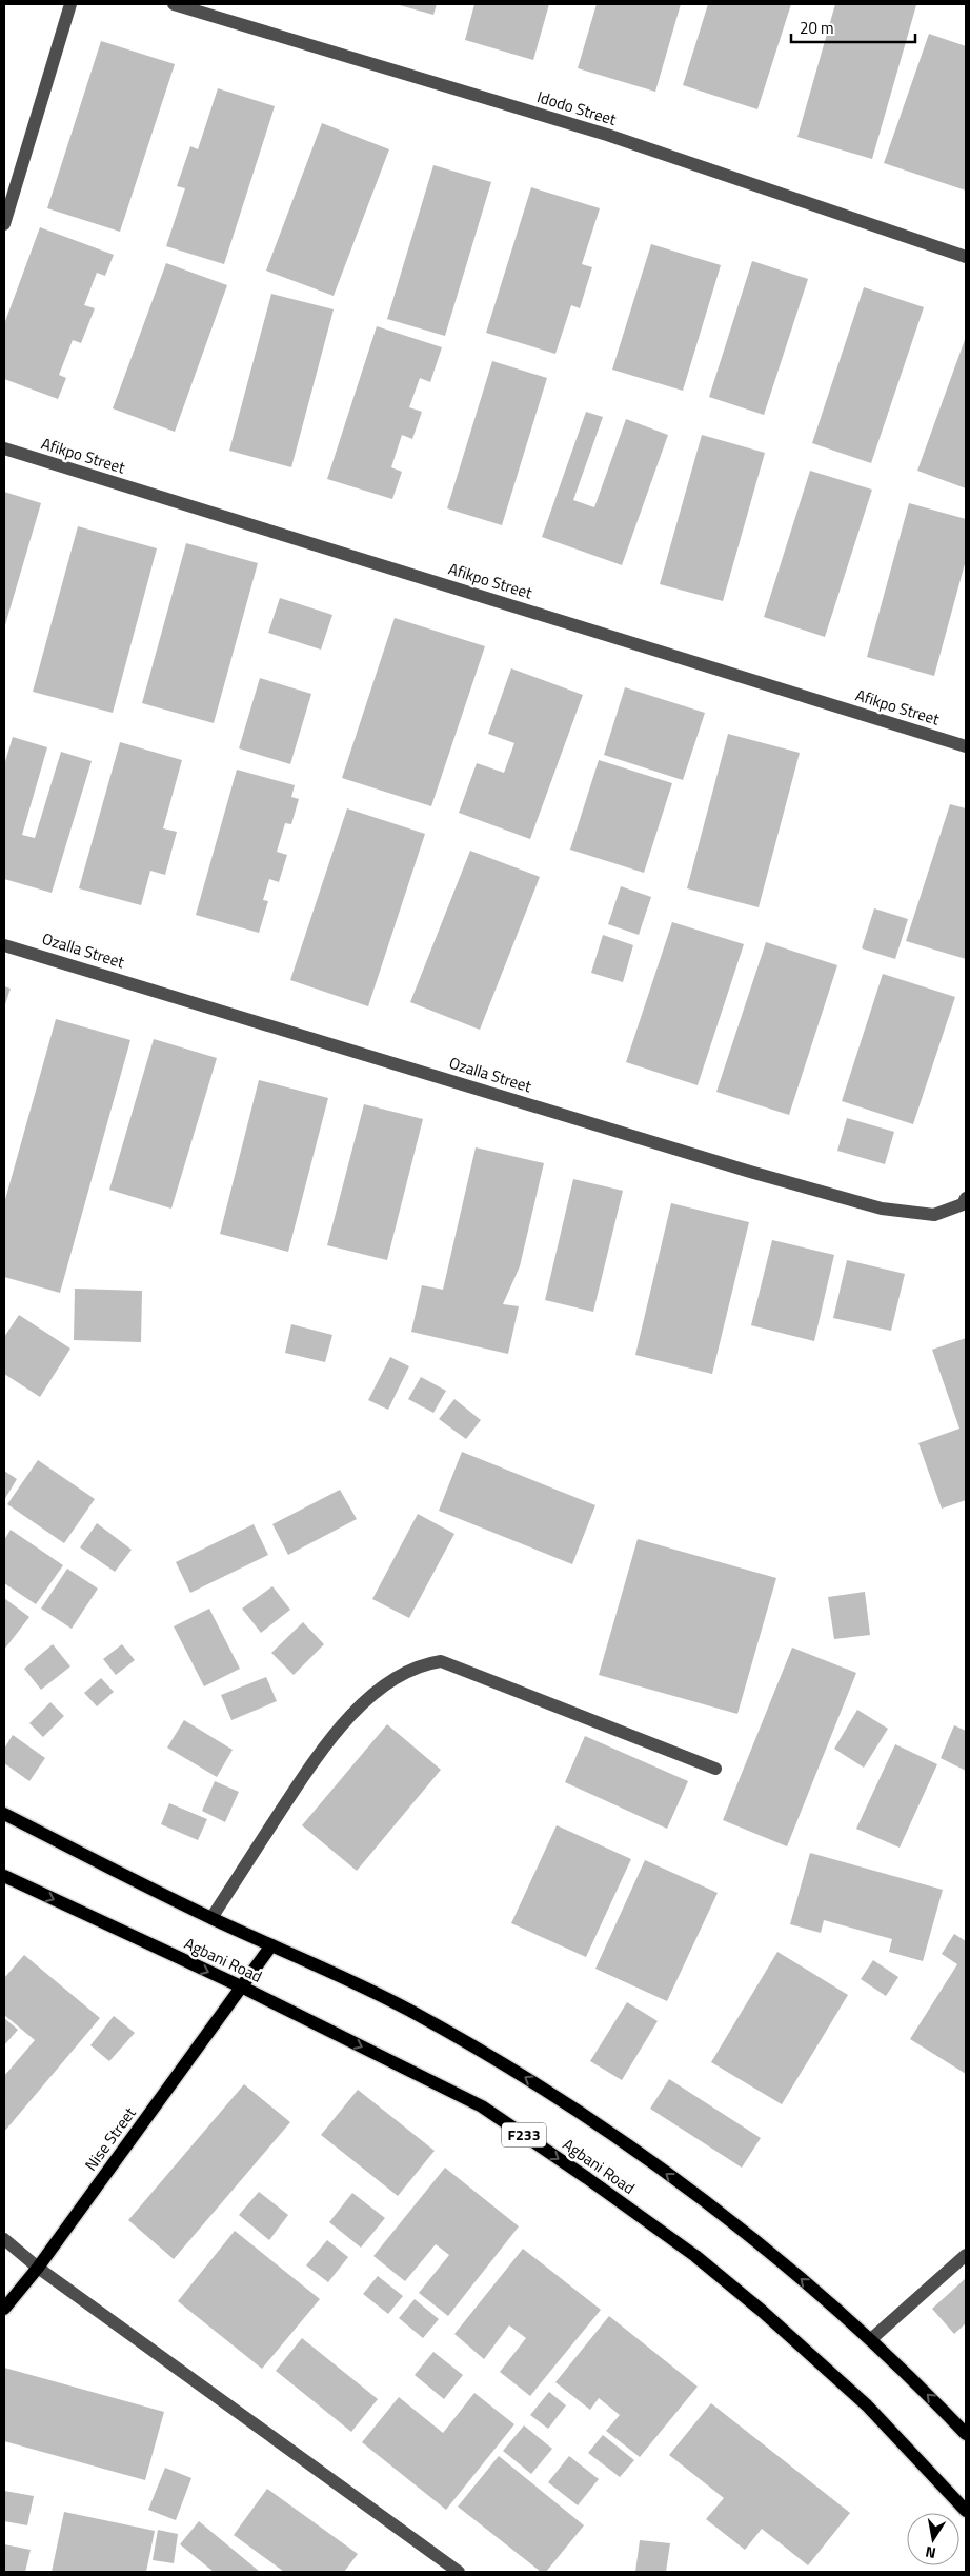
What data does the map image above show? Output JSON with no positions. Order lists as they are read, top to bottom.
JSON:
{
  "streets": {
    "main road": ["Agbani Road", "F233", "Nise Street"],
    "street": ["Idodo Street", "Afikpo Street", "Ozalla Street"]
  },
  "crossings": [
    ["Agbani Road", "Nise Street"]
  ],
  "scale_bar": "20 m",
  "north": "bottom"
}
